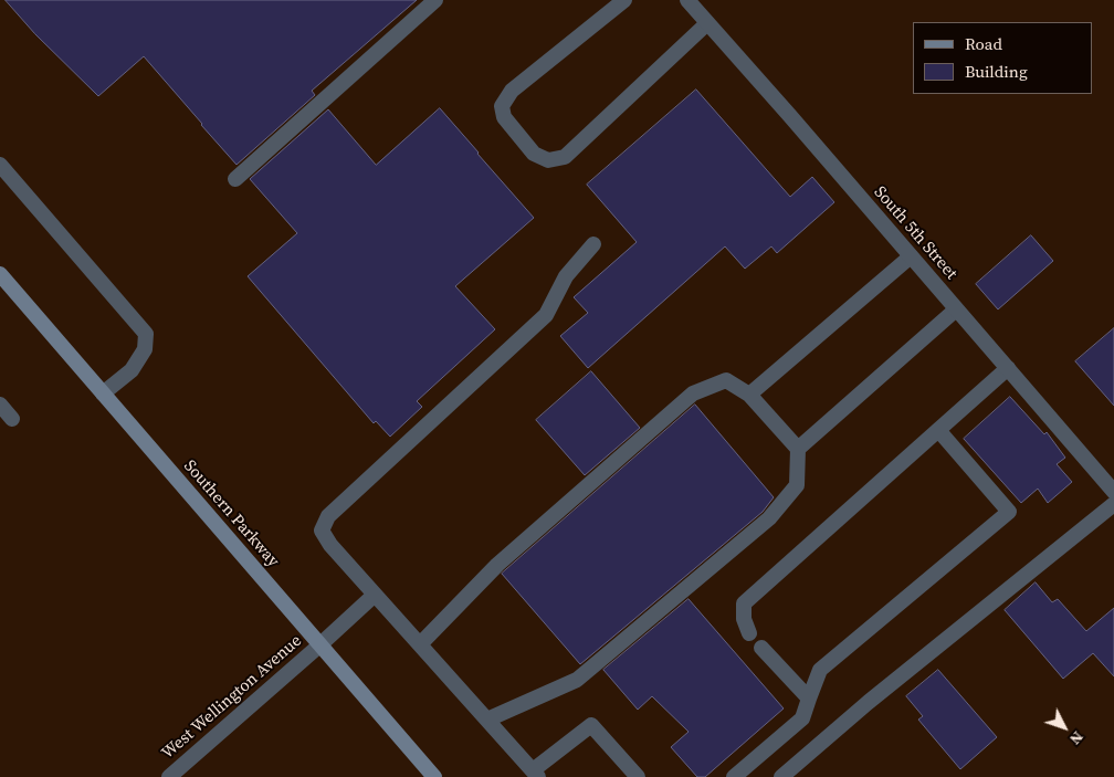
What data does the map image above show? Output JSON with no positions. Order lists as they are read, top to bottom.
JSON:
{
  "streets": {
    "main road": ["Southern Parkway"],
    "street": ["South 5th Street", "West Wellington Avenue"]
  },
  "crossings": [
    ["Southern Parkway", "West Wellington Avenue"]
  ],
  "legend": ["Road", "Building"],
  "north": "bottom right"
}
